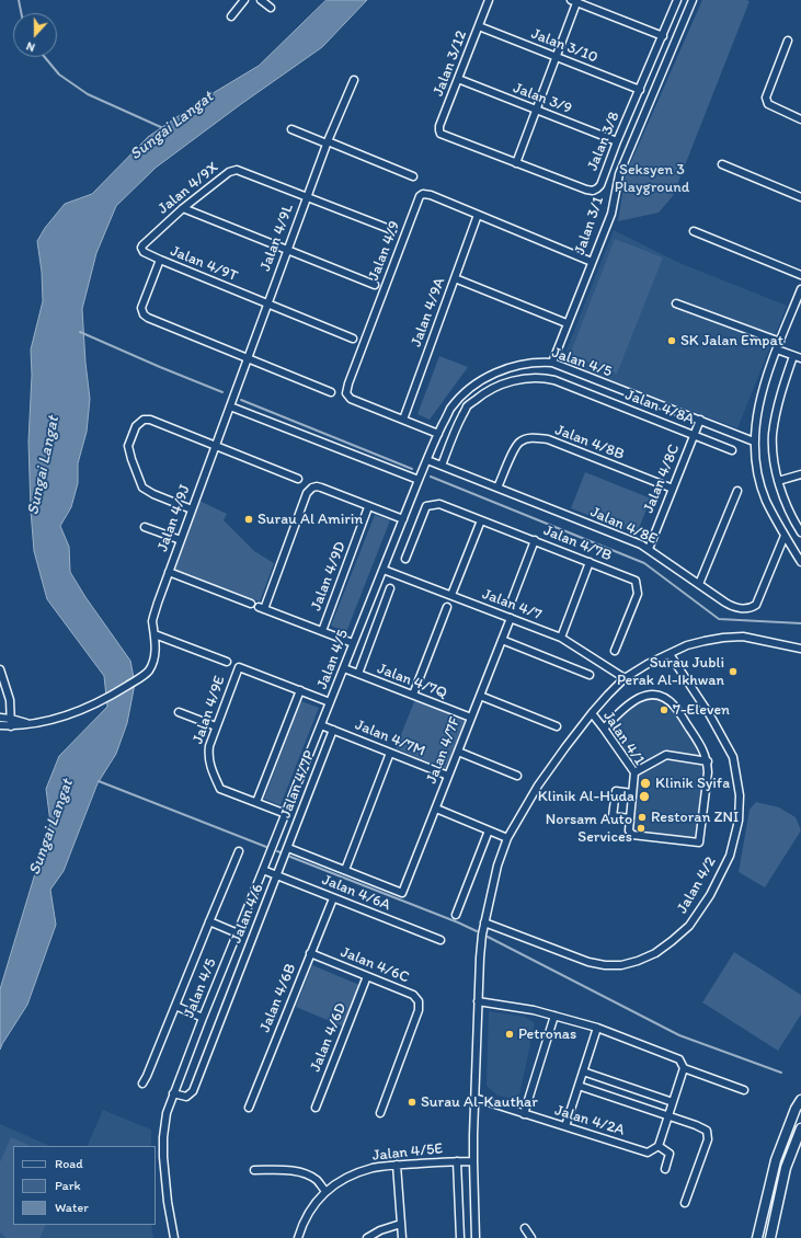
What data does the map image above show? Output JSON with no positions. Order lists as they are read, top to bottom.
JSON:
{
  "streets": {
    "street": [
      "Jalan 3/10",
      "Jalan 3/12",
      "Jalan 3/9",
      "Jalan 3/8",
      "Jalan 4/9X",
      "Jalan 3/1",
      "Jalan 4/9L",
      "Jalan 4/9",
      "Jalan 4/9T",
      "Jalan 4/9A",
      "Jalan 4/5",
      "Jalan 4/8A",
      "Jalan 4/8B",
      "Jalan 4/8C",
      "Jalan 4/9J",
      "Jalan 4/8E",
      "Jalan 4/7B",
      "Jalan 4/9D",
      "Jalan 4/7",
      "Jalan 4/7Q",
      "Jalan 4/9E",
      "Jalan 4/7M",
      "Jalan 4/1",
      "Jalan 4/7F",
      "Jalan 4/7P",
      "Jalan 4/2",
      "Jalan 4/6A",
      "Jalan 4/6",
      "Jalan 4/6C",
      "Jalan 4/6B",
      "Jalan 4/6D",
      "Jalan 4/2A",
      "Jalan 4/5E"
    ]
  },
  "crossings": [
    ["Jalan 3/10", "Jalan 3/12"],
    ["Jalan 3/10", "Jalan 3/8"],
    ["Jalan 3/12", "Jalan 3/9"],
    ["Jalan 3/12", "Jalan 3/8"],
    ["Jalan 3/9", "Jalan 3/8"],
    ["Jalan 4/9X", "Jalan 4/9L"],
    ["Jalan 4/9X", "Jalan 4/9T"],
    ["Jalan 3/1", "Jalan 4/9"],
    ["Jalan 3/1", "Jalan 4/5"],
    ["Jalan 4/9L", "Jalan 4/9T"],
    ["Jalan 4/9L", "Jalan 4/9J"],
    ["Jalan 4/9", "Jalan 4/9A"],
    ["Jalan 4/9", "Jalan 4/5"],
    ["Jalan 4/5", "Jalan 4/8C"],
    ["Jalan 4/5", "Jalan 4/8E"],
    ["Jalan 4/5", "Jalan 4/7"],
    ["Jalan 4/5", "Jalan 4/7Q"],
    ["Jalan 4/5", "Jalan 4/9E"],
    ["Jalan 4/5", "Jalan 4/7M"],
    ["Jalan 4/5", "Jalan 4/6A"],
    ["Jalan 4/5", "Jalan 4/6"],
    ["Jalan 4/8A", "Jalan 4/8C"],
    ["Jalan 4/8A", "Jalan 4/8E"],
    ["Jalan 4/8B", "Jalan 4/8C"],
    ["Jalan 4/8B", "Jalan 4/8E"],
    ["Jalan 4/8C", "Jalan 4/8E"],
    ["Jalan 4/7", "Jalan 4/7F"],
    ["Jalan 4/7Q", "Jalan 4/7F"],
    ["Jalan 4/7M", "Jalan 4/7F"],
    ["Jalan 4/7M", "Jalan 4/7P"],
    ["Jalan 4/7P", "Jalan 4/6"],
    ["Jalan 4/6A", "Jalan 4/6"],
    ["Jalan 4/6A", "Jalan 4/6B"],
    ["Jalan 4/6C", "Jalan 4/6B"],
    ["Jalan 4/6C", "Jalan 4/6D"]
  ],
  "water": ["Sungai Langat"],
  "parks": ["Seksyen 3 Playground"],
  "places": [
    "SK Jalan Empat",
    "Surau Al Amirin",
    "Surau Jubli Perak Al-Ikhwan",
    "7-Eleven",
    "Klinik Syifa",
    "Klinik Al-Huda",
    "Restoran ZNI",
    "Norsam Auto Services",
    "Petronas",
    "Surau Al-Kauthar"
  ],
  "legend": ["Road", "Park", "Water"],
  "north": "bottom"
}
